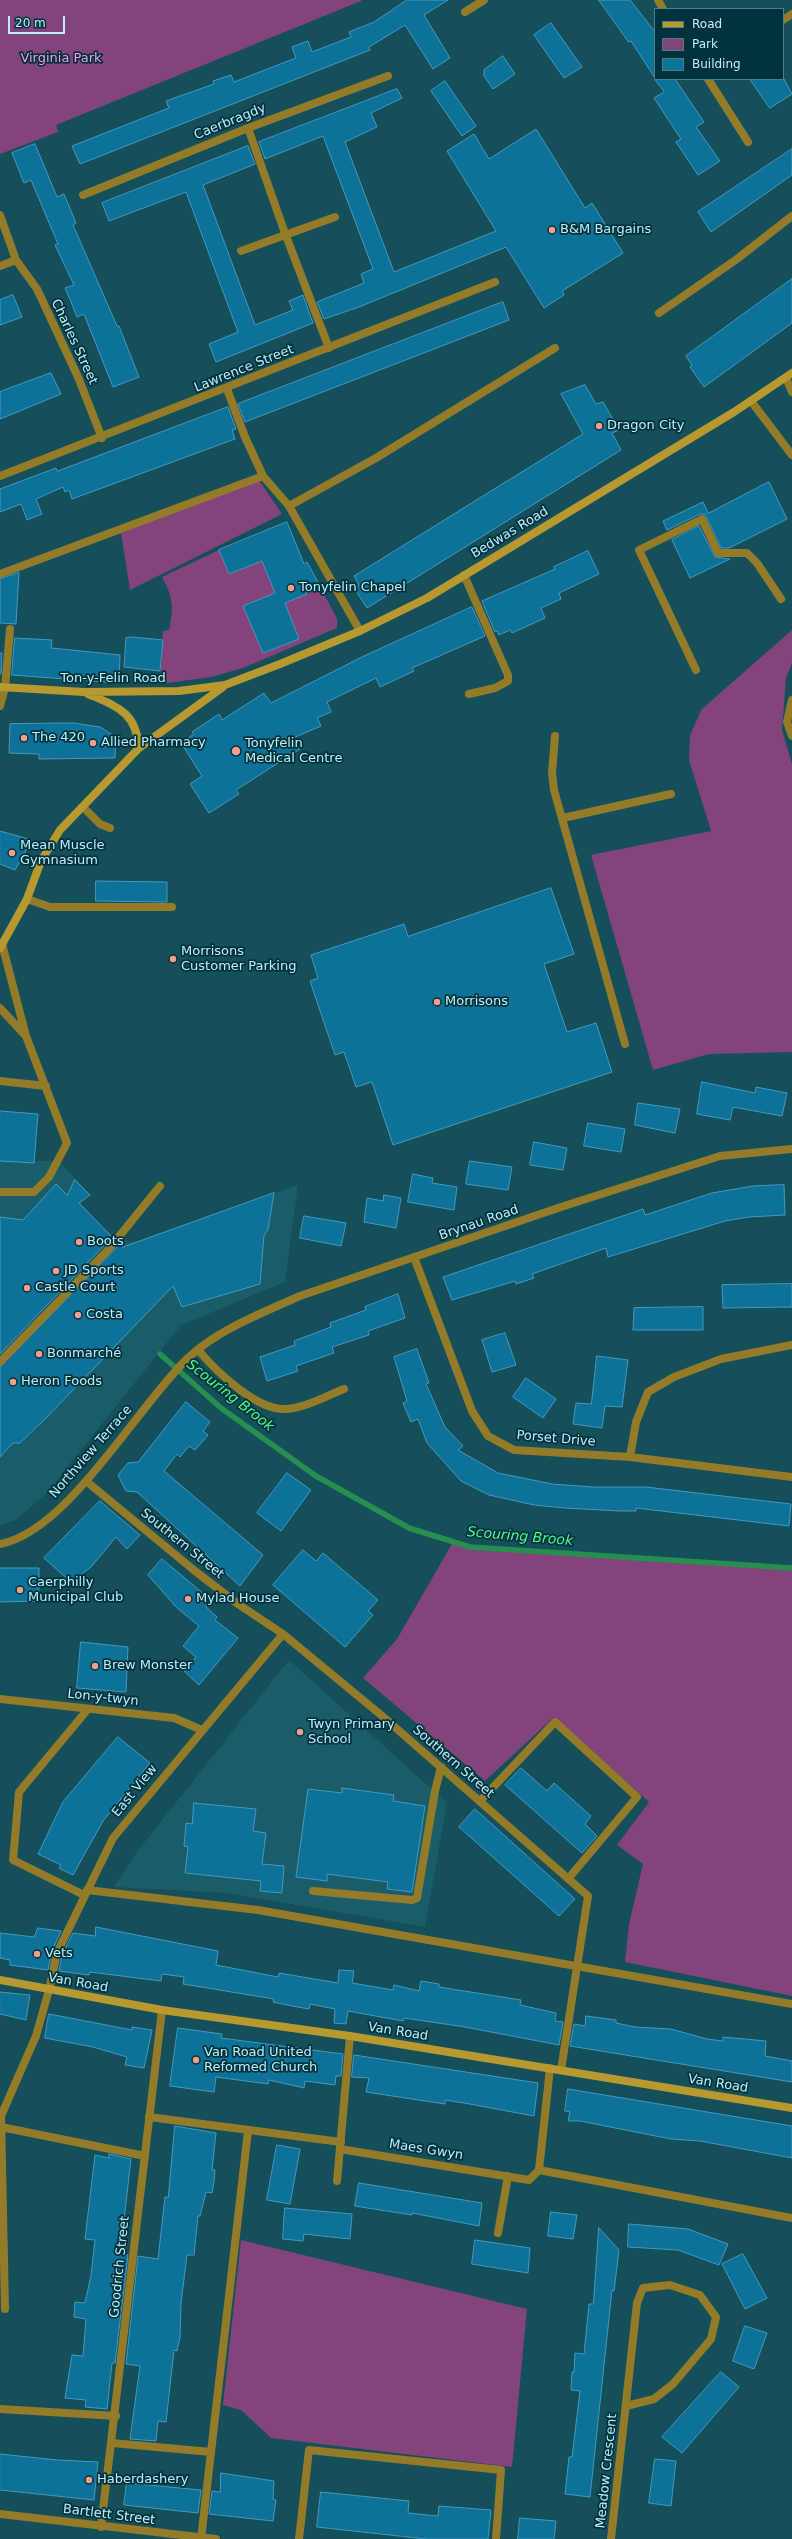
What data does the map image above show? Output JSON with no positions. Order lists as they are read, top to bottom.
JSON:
{
  "streets": {
    "main road": ["Bedwas Road", "Ton-y-Felin Road", "Van Road"],
    "street": [
      "Caerbragdy",
      "Charles Street",
      "Lawrence Street",
      "Brynau Road",
      "Porset Drive",
      "Northview Terrace",
      "Southern Street",
      "Lon-y-twyn",
      "East View",
      "Maes Gwyn",
      "Goodrich Street",
      "Meadow Crescent",
      "Bartlett Street"
    ]
  },
  "crossings": [
    ["Charles Street", "Lawrence Street"],
    ["Bedwas Road", "Ton-y-Felin Road"],
    ["Brynau Road", "Porset Drive"],
    ["Brynau Road", "Northview Terrace"],
    ["Northview Terrace", "Southern Street"],
    ["Southern Street", "East View"],
    ["Southern Street", "Van Road"],
    ["Lon-y-twyn", "East View"],
    ["East View", "Van Road"],
    ["Van Road", "Goodrich Street"],
    ["Maes Gwyn", "Goodrich Street"],
    ["Goodrich Street", "Bartlett Street"]
  ],
  "water": ["Scouring Brook"],
  "parks": ["Virginia Park"],
  "places": [
    "B&M Bargains",
    "Dragon City",
    "Tonyfelin Chapel",
    "The 420",
    "Allied Pharmacy",
    "Tonyfelin Medical Centre",
    "Mean Muscle Gymnasium",
    "Morrisons Customer Parking",
    "Morrisons",
    "Boots",
    "JD Sports",
    "Castle Court",
    "Costa",
    "Bonmarché",
    "Heron Foods",
    "Caerphilly Municipal Club",
    "Mylad House",
    "Brew Monster",
    "Twyn Primary School",
    "Vets",
    "Van Road United Reformed Church",
    "Haberdashery"
  ],
  "legend": ["Road", "Park", "Building"],
  "scale_bar": "20 m"
}
